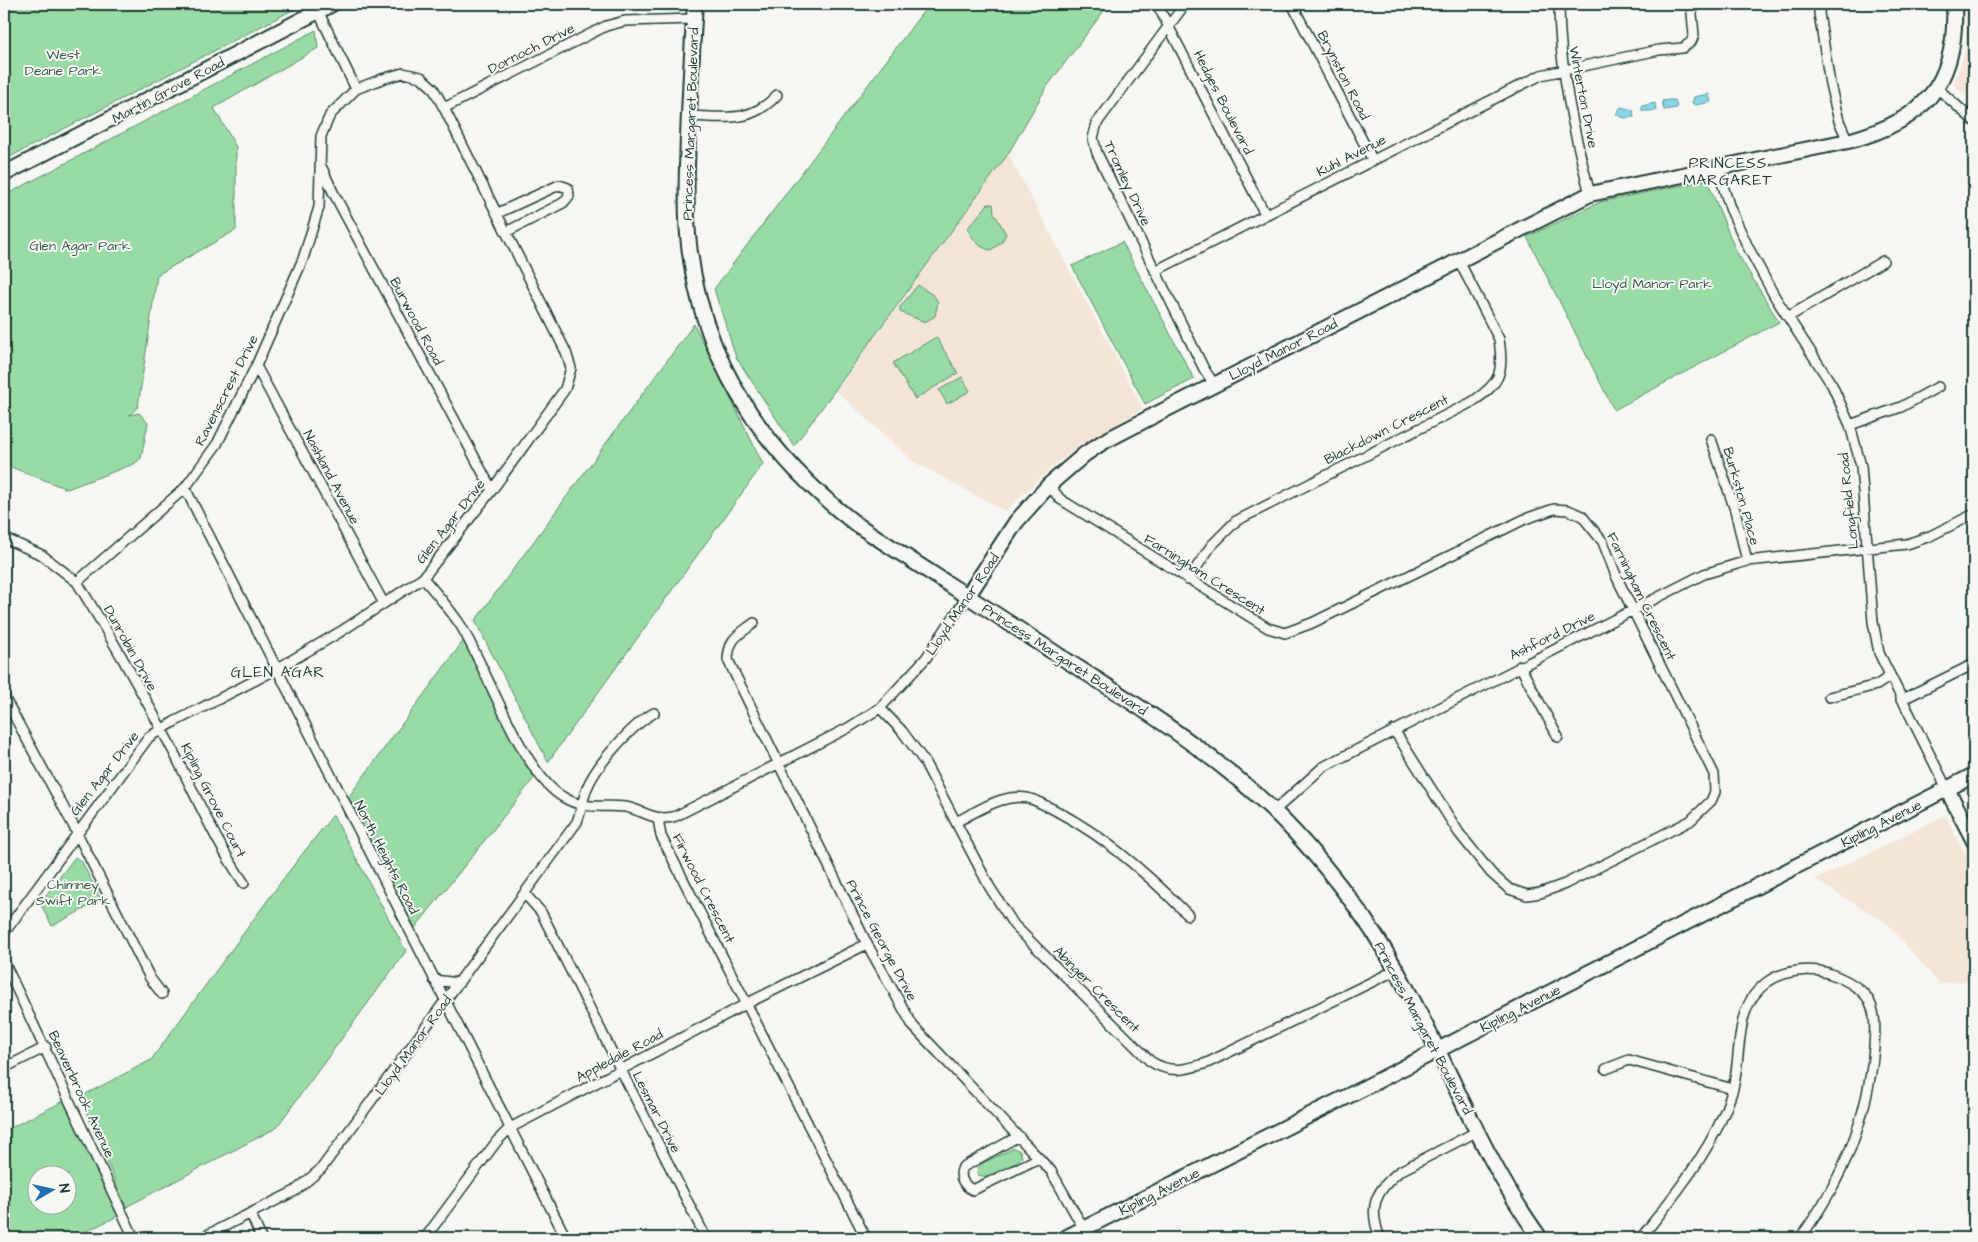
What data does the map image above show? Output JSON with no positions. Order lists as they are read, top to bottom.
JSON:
{
  "streets": {
    "street": [
      "Dornoch Drive",
      "Brynston Road",
      "Martin Grove Road",
      "Winterton Drive",
      "Hedges Boulevard",
      "Princess Margaret Boulevard",
      "Kuhl Avenue",
      "Tromley Drive",
      "Burwood Road",
      "Lloyd Manor Road",
      "Ravenscrest Drive",
      "Blackdown Crescent",
      "Nashland Avenue",
      "Burkston Place",
      "Longfield Road",
      "Glen Agar Drive",
      "Farningham Crescent",
      "Ashford Drive",
      "Dunrobin Drive",
      "Kipling Grove Court",
      "Kipling Avenue",
      "North Heights Road",
      "Firwood Crescent",
      "Prince George Drive",
      "Abinger Crescent",
      "Appledale Road",
      "Beaverbrook Avenue",
      "Lesmar Drive"
    ]
  },
  "crossings": [
    ["Dornoch Drive", "Princess Margaret Boulevard"],
    ["Dornoch Drive", "Glen Agar Drive"],
    ["Brynston Road", "Kuhl Avenue"],
    ["Winterton Drive", "Kuhl Avenue"],
    ["Winterton Drive", "Lloyd Manor Road"],
    ["Hedges Boulevard", "Kuhl Avenue"],
    ["Hedges Boulevard", "Tromley Drive"],
    ["Princess Margaret Boulevard", "Lloyd Manor Road"],
    ["Princess Margaret Boulevard", "Ashford Drive"],
    ["Princess Margaret Boulevard", "Kipling Avenue"],
    ["Princess Margaret Boulevard", "Abinger Crescent"],
    ["Kuhl Avenue", "Tromley Drive"],
    ["Tromley Drive", "Lloyd Manor Road"],
    ["Burwood Road", "Ravenscrest Drive"],
    ["Burwood Road", "Glen Agar Drive"],
    ["Lloyd Manor Road", "Blackdown Crescent"],
    ["Lloyd Manor Road", "Longfield Road"],
    ["Lloyd Manor Road", "Farningham Crescent"],
    ["Lloyd Manor Road", "North Heights Road"],
    ["Lloyd Manor Road", "Firwood Crescent"],
    ["Lloyd Manor Road", "Prince George Drive"],
    ["Lloyd Manor Road", "Abinger Crescent"],
    ["Lloyd Manor Road", "Lesmar Drive"],
    ["Ravenscrest Drive", "Nashland Avenue"],
    ["Ravenscrest Drive", "Glen Agar Drive"],
    ["Ravenscrest Drive", "Dunrobin Drive"],
    ["Ravenscrest Drive", "North Heights Road"],
    ["Blackdown Crescent", "Farningham Crescent"],
    ["Nashland Avenue", "Glen Agar Drive"],
    ["Burkston Place", "Ashford Drive"],
    ["Longfield Road", "Ashford Drive"],
    ["Longfield Road", "Kipling Avenue"],
    ["Glen Agar Drive", "Dunrobin Drive"],
    ["Glen Agar Drive", "Kipling Grove Court"],
    ["Glen Agar Drive", "North Heights Road"],
    ["Farningham Crescent", "Ashford Drive"],
    ["Dunrobin Drive", "Kipling Grove Court"],
    ["Kipling Avenue", "Prince George Drive"],
    ["North Heights Road", "Appledale Road"],
    ["Firwood Crescent", "Appledale Road"],
    ["Prince George Drive", "Appledale Road"],
    ["Appledale Road", "Lesmar Drive"]
  ],
  "districts": ["PRINCESS MARGARET", "GLEN AGAR"],
  "parks": [
    "West Deane Park",
    "Glen Agar Park",
    "Lloyd Manor Park",
    "Chimney Swift Park"
  ],
  "north": "right"
}
